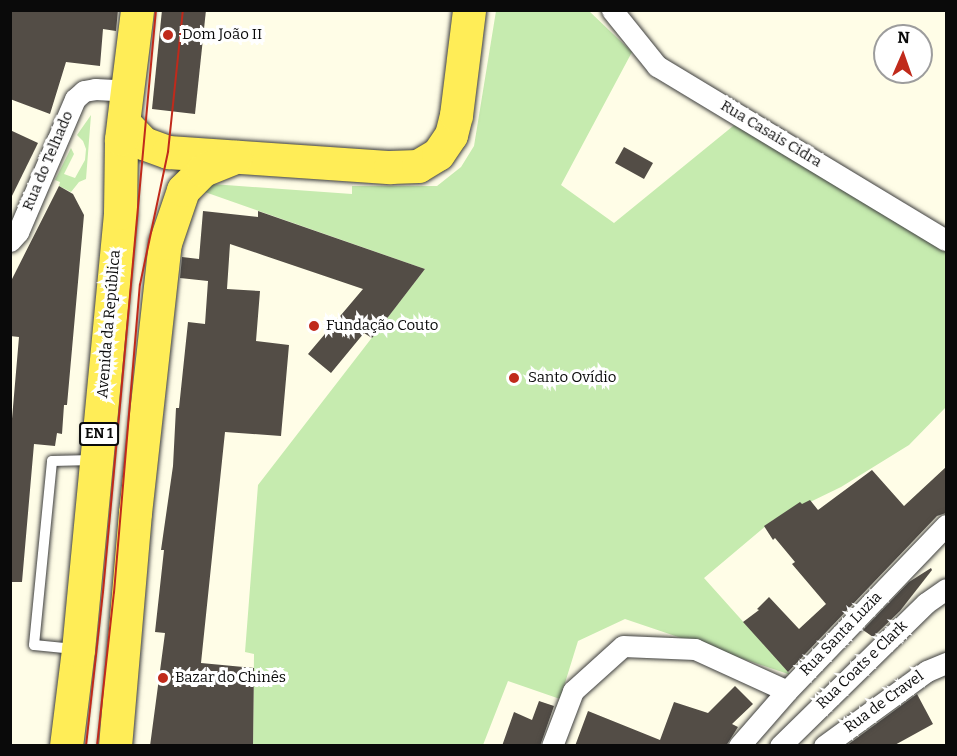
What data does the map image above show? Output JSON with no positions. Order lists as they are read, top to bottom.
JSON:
{
  "streets": {
    "main road": ["Avenida da República", "EN 1"],
    "street": [
      "Rua Casais Cidra",
      "Rua do Telhado",
      "Rua Santa Luzia",
      "Rua Coats e Clark",
      "Rua de Cravel"
    ]
  },
  "crossings": [
    ["Rua do Telhado", "Avenida da República"]
  ],
  "places": [
    "Dom João II",
    "Fundação Couto",
    "Santo Ovídio",
    "Bazar do Chinês"
  ],
  "north": "top"
}
